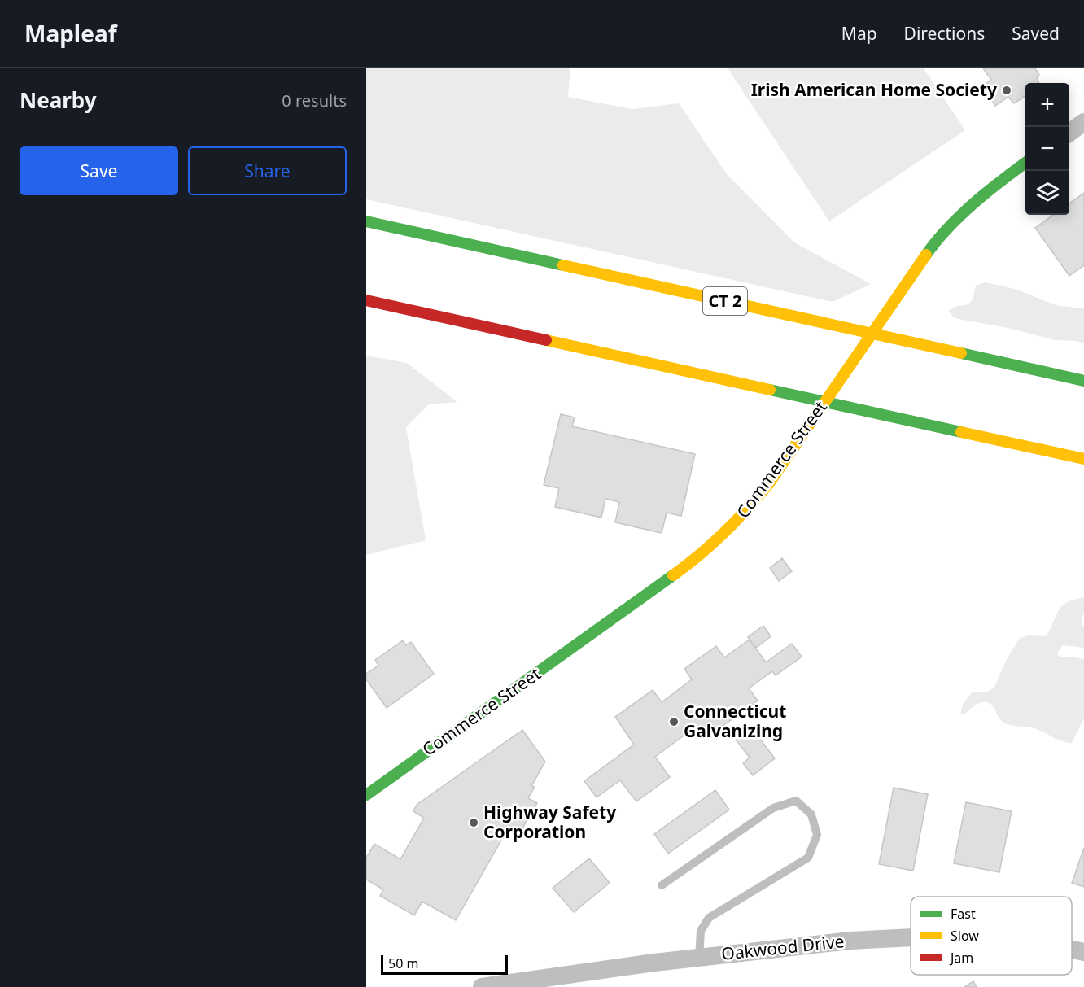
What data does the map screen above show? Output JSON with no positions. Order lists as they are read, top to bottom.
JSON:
{
  "streets": {
    "main road": ["CT 2", "Commerce Street"],
    "street": ["Oakwood Drive"]
  },
  "places": ["Irish American Home Society", "Connecticut Galvanizing", "Highway Safety Corporation"],
  "legend": ["Fast", "Slow", "Jam"],
  "scale_bar": "50 m",
  "page": {
    "header": "Mapleaf",
    "nav": ["Map", "Directions", "Saved"],
    "heading": ["Nearby", "0 results"],
    "map_buttons": ["+", "−"],
    "buttons": ["Save", "Share"],
    "scale": "50 m"
  }
}
